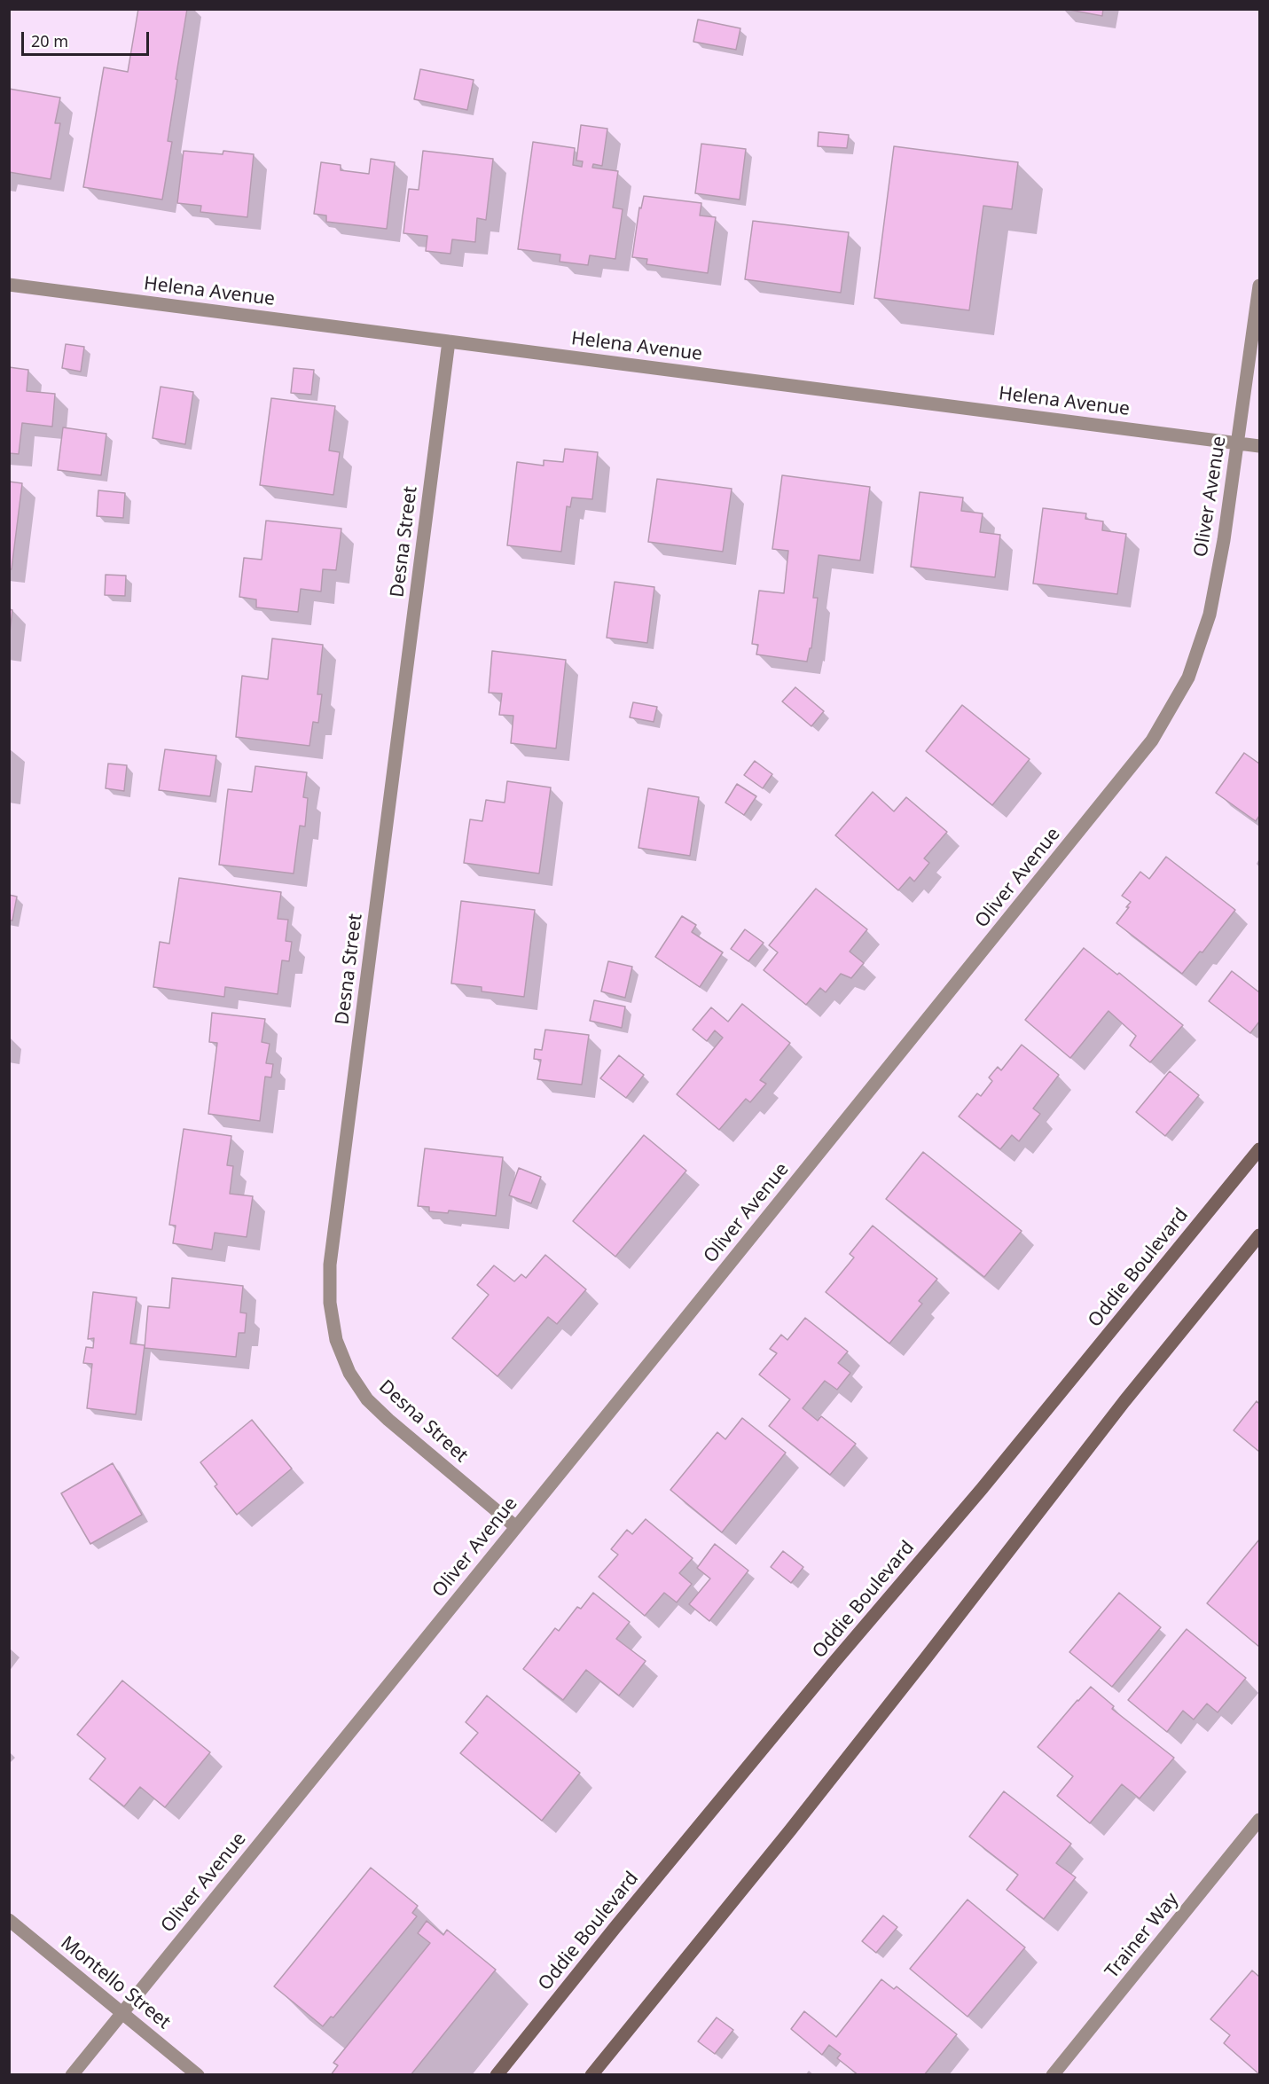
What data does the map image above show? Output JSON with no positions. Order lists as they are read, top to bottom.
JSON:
{
  "streets": {
    "main road": ["Oddie Boulevard"],
    "street": [
      "Helena Avenue",
      "Oliver Avenue",
      "Desna Street",
      "Trainer Way",
      "Montello Street"
    ]
  },
  "crossings": [
    ["Helena Avenue", "Oliver Avenue"],
    ["Helena Avenue", "Desna Street"],
    ["Oliver Avenue", "Desna Street"],
    ["Oliver Avenue", "Montello Street"]
  ],
  "scale_bar": "20 m"
}
